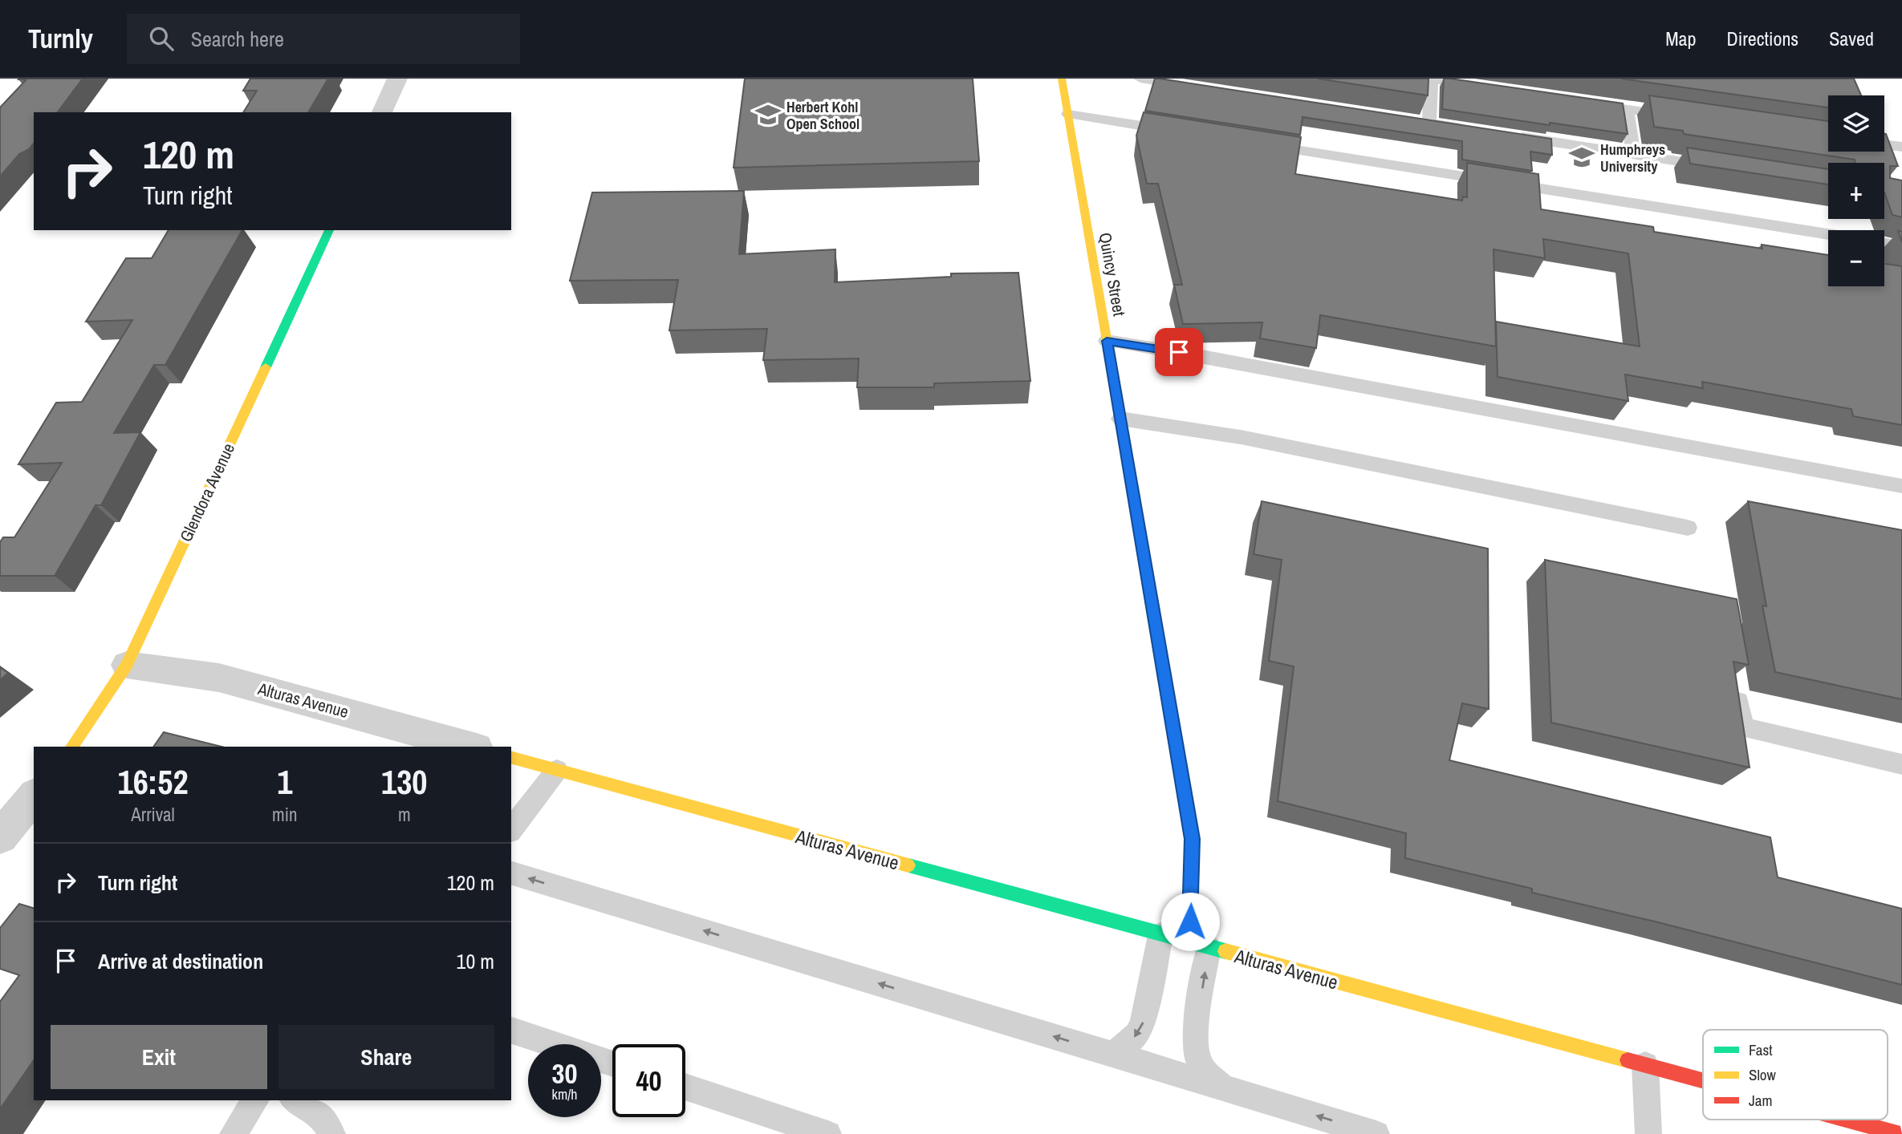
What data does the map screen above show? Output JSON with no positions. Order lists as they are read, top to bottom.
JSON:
{
  "streets": {
    "street": ["Quincy Street", "Glendora Avenue", "Alturas Avenue"]
  },
  "crossings": [
    ["Quincy Street", "Alturas Avenue"],
    ["Glendora Avenue", "Alturas Avenue"]
  ],
  "places": {
    "school or university": ["Herbert Kohl Open School", "Humphreys University"]
  },
  "legend": ["Fast", "Slow", "Jam"],
  "page": {
    "header": "Turnly",
    "search": "Search here",
    "nav": ["Map", "Directions", "Saved"],
    "map_buttons": ["+", "−"],
    "turn": ["120 m", "Turn right"],
    "eta": [
      "16:52",
      "Arrival",
      "1",
      "min",
      "130",
      "m"
    ],
    "list": [
      {
        "name": "Turn right",
        "value": "120 m"
      },
      {
        "name": "Arrive at destination",
        "value": "10 m"
      }
    ],
    "buttons": ["Exit", "Share"],
    "speed": "30 km/h",
    "limit": "40"
  }
}
